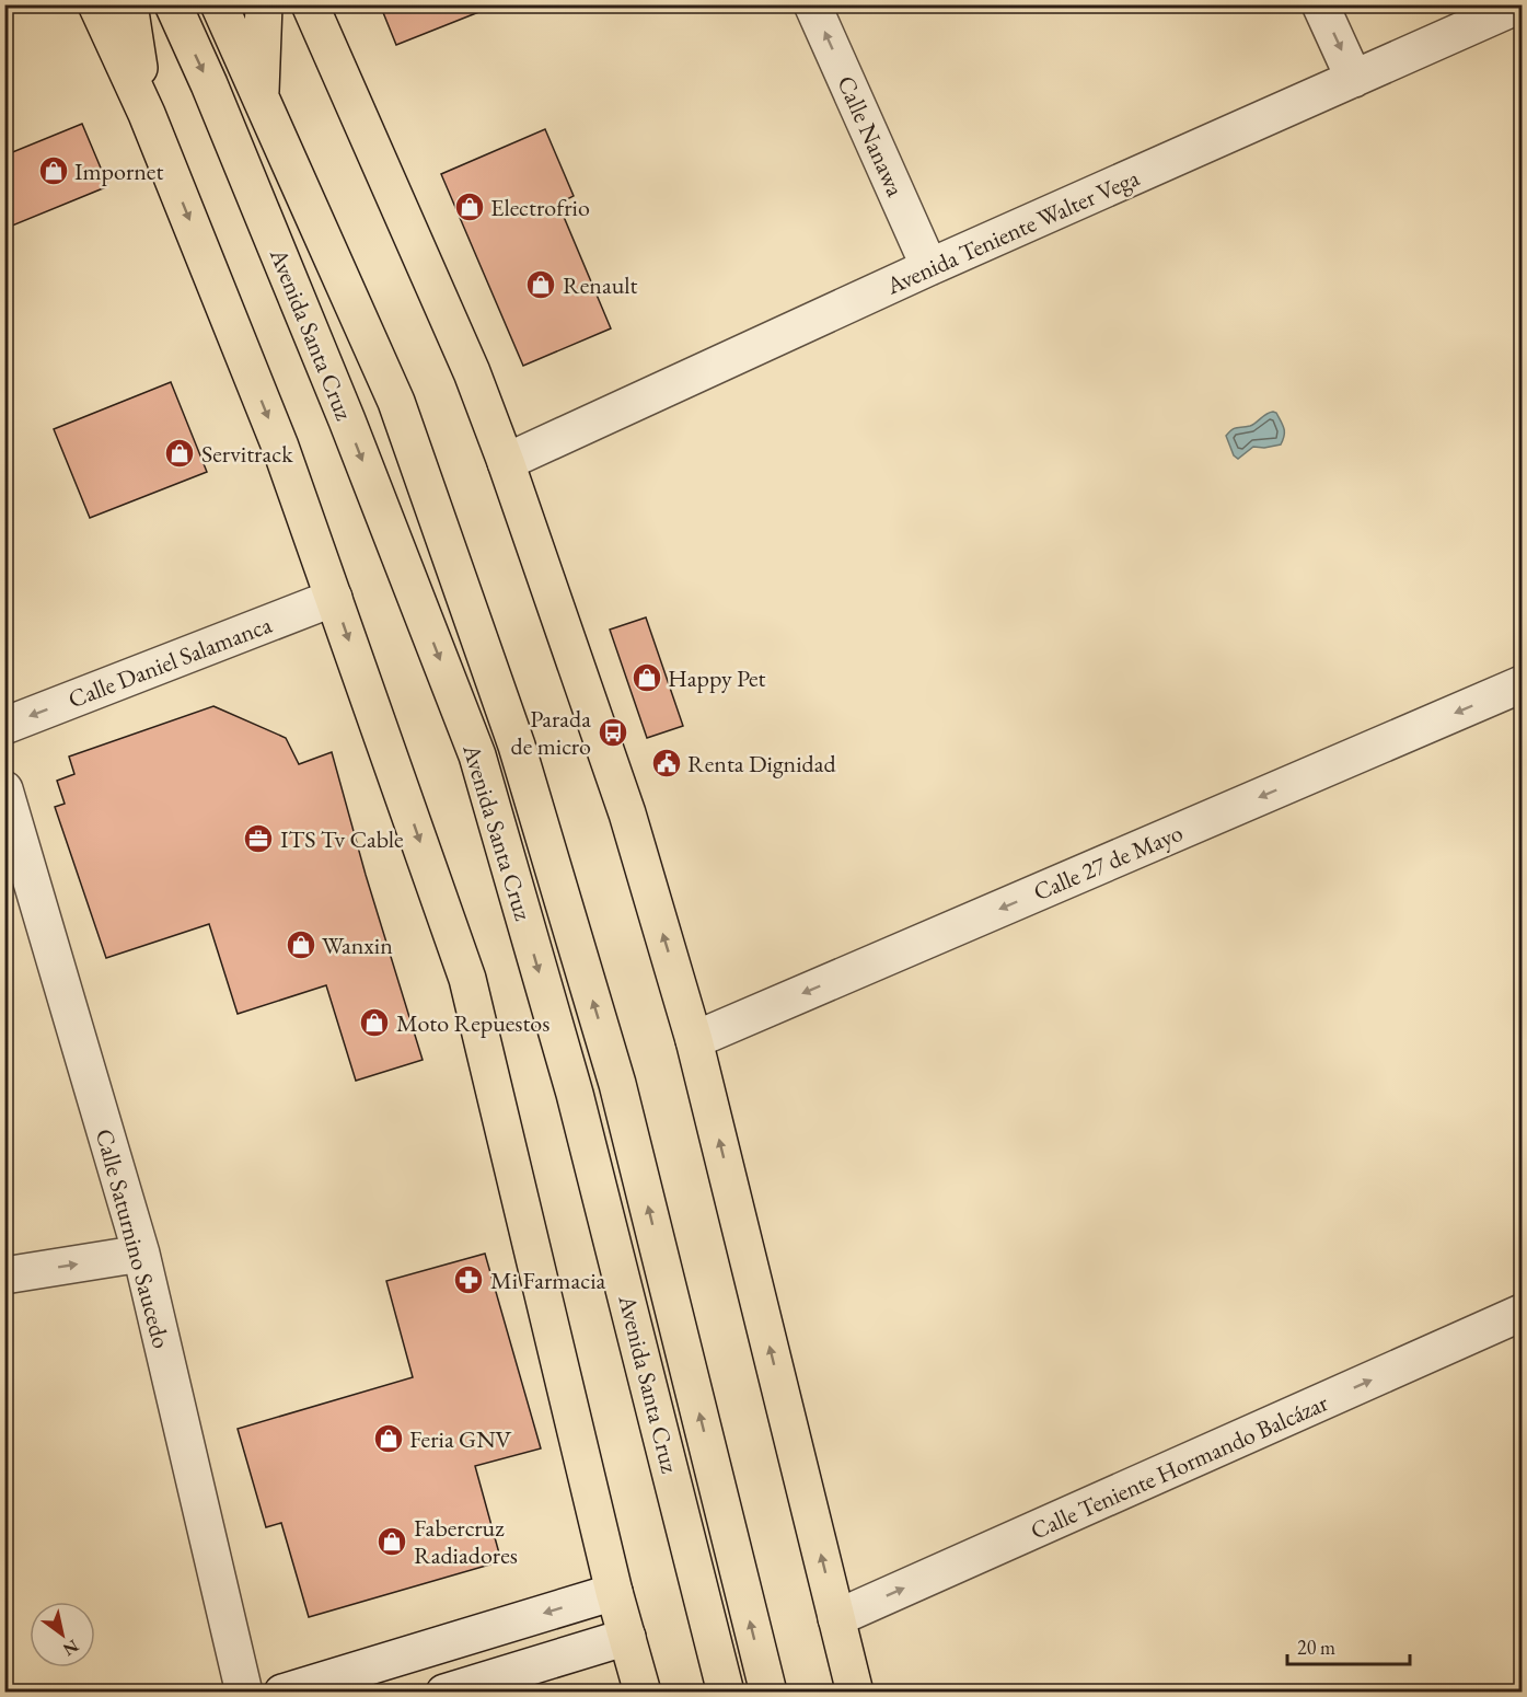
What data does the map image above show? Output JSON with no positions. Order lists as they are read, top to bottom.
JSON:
{
  "streets": {
    "main road": ["Avenida Santa Cruz"],
    "street": [
      "Calle Nanawa",
      "Avenida Teniente Walter Vega",
      "Calle Daniel Salamanca",
      "Calle 27 de Mayo",
      "Calle Saturnino Saucedo",
      "Calle Teniente Hormando Balcázar"
    ]
  },
  "crossings": [
    ["Calle Nanawa", "Avenida Teniente Walter Vega"]
  ],
  "one_way": [
    "Calle Nanawa",
    "Calle Daniel Salamanca",
    "Calle 27 de Mayo",
    "Calle Teniente Hormando Balcázar"
  ],
  "places": {
    "shop": [
      "Impornet",
      "Electrofrio",
      "Renault",
      "Servitrack",
      "Happy Pet",
      "Wanxin",
      "Moto Repuestos",
      "Feria GNV",
      "Fabercruz Radiadores"
    ],
    "bus stop": ["Parada de micro"],
    "public building": ["Renta Dignidad"],
    "office": ["ITS Tv Cable"],
    "pharmacy": ["Mi Farmacia"]
  },
  "scale_bar": "20 m",
  "north": "bottom right"
}
